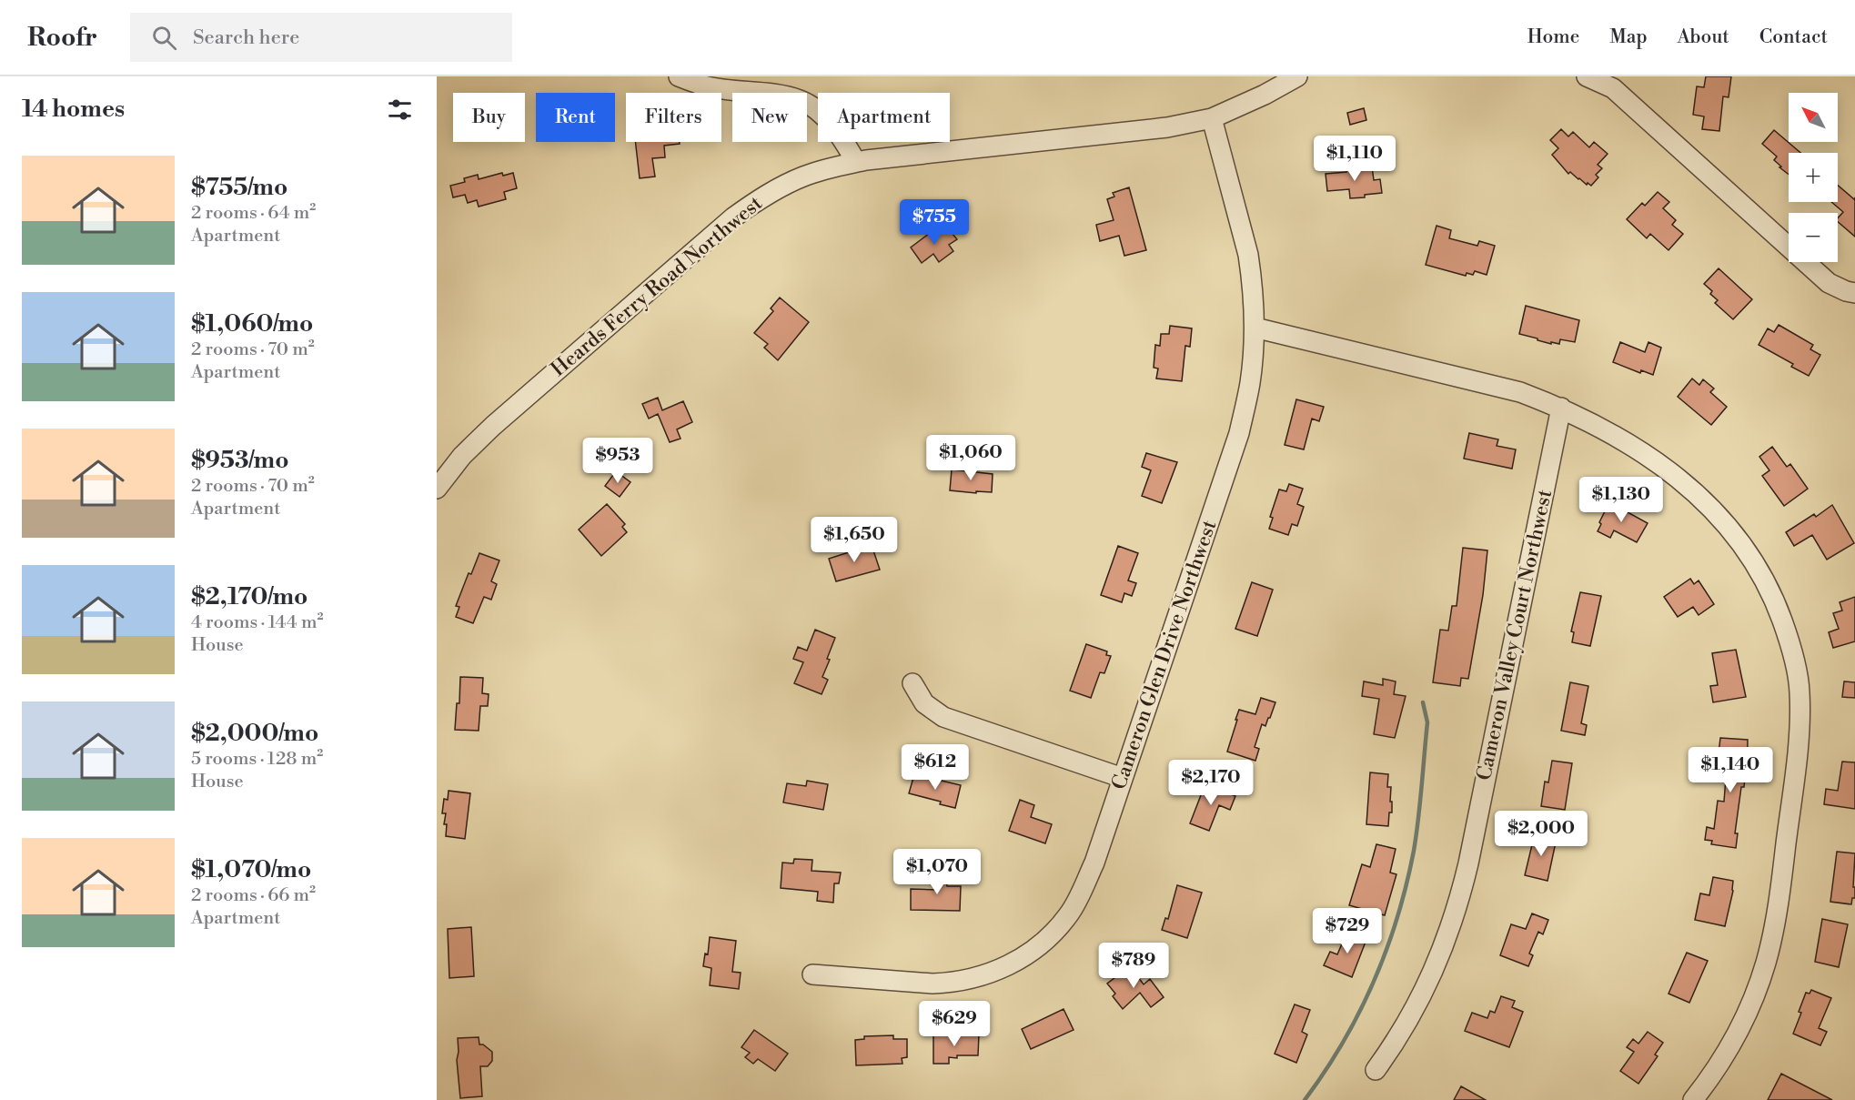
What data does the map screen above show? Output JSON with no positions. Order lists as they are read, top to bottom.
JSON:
{
  "streets": {
    "street": ["Heards Ferry Road Northwest", "Cameron Valley Court Northwest", "Cameron Glen Drive Northwest"]
  },
  "crossings": [
    ["Heards Ferry Road Northwest", "Cameron Glen Drive Northwest"]
  ],
  "north": "top left",
  "page": {
    "header": "Roofr",
    "search": "Search here",
    "nav": [
      "Home",
      "Map",
      "About",
      "Contact"
    ],
    "heading": "14 homes",
    "map_buttons": ["+", "−"],
    "chip": [
      "Buy",
      "Rent",
      "Filters",
      "New",
      "Apartment"
    ],
    "price": [
      "$1,110",
      "$755",
      "$1,060",
      "$953",
      "$1,130",
      "$1,650",
      "$612",
      "$1,140",
      "$2,170",
      "$2,000",
      "$1,070",
      "$729",
      "$789",
      "$629"
    ],
    "list": [
      {
        "name": "$755/mo",
        "note": "2 rooms · 64 m² · Apartment"
      },
      {
        "name": "$1,060/mo",
        "note": "2 rooms · 70 m² · Apartment"
      },
      {
        "name": "$953/mo",
        "note": "2 rooms · 70 m² · Apartment"
      },
      {
        "name": "$2,170/mo",
        "note": "4 rooms · 144 m² · House"
      },
      {
        "name": "$2,000/mo",
        "note": "5 rooms · 128 m² · House"
      },
      {
        "name": "$1,070/mo",
        "note": "2 rooms · 66 m² · Apartment"
      }
    ]
  }
}
